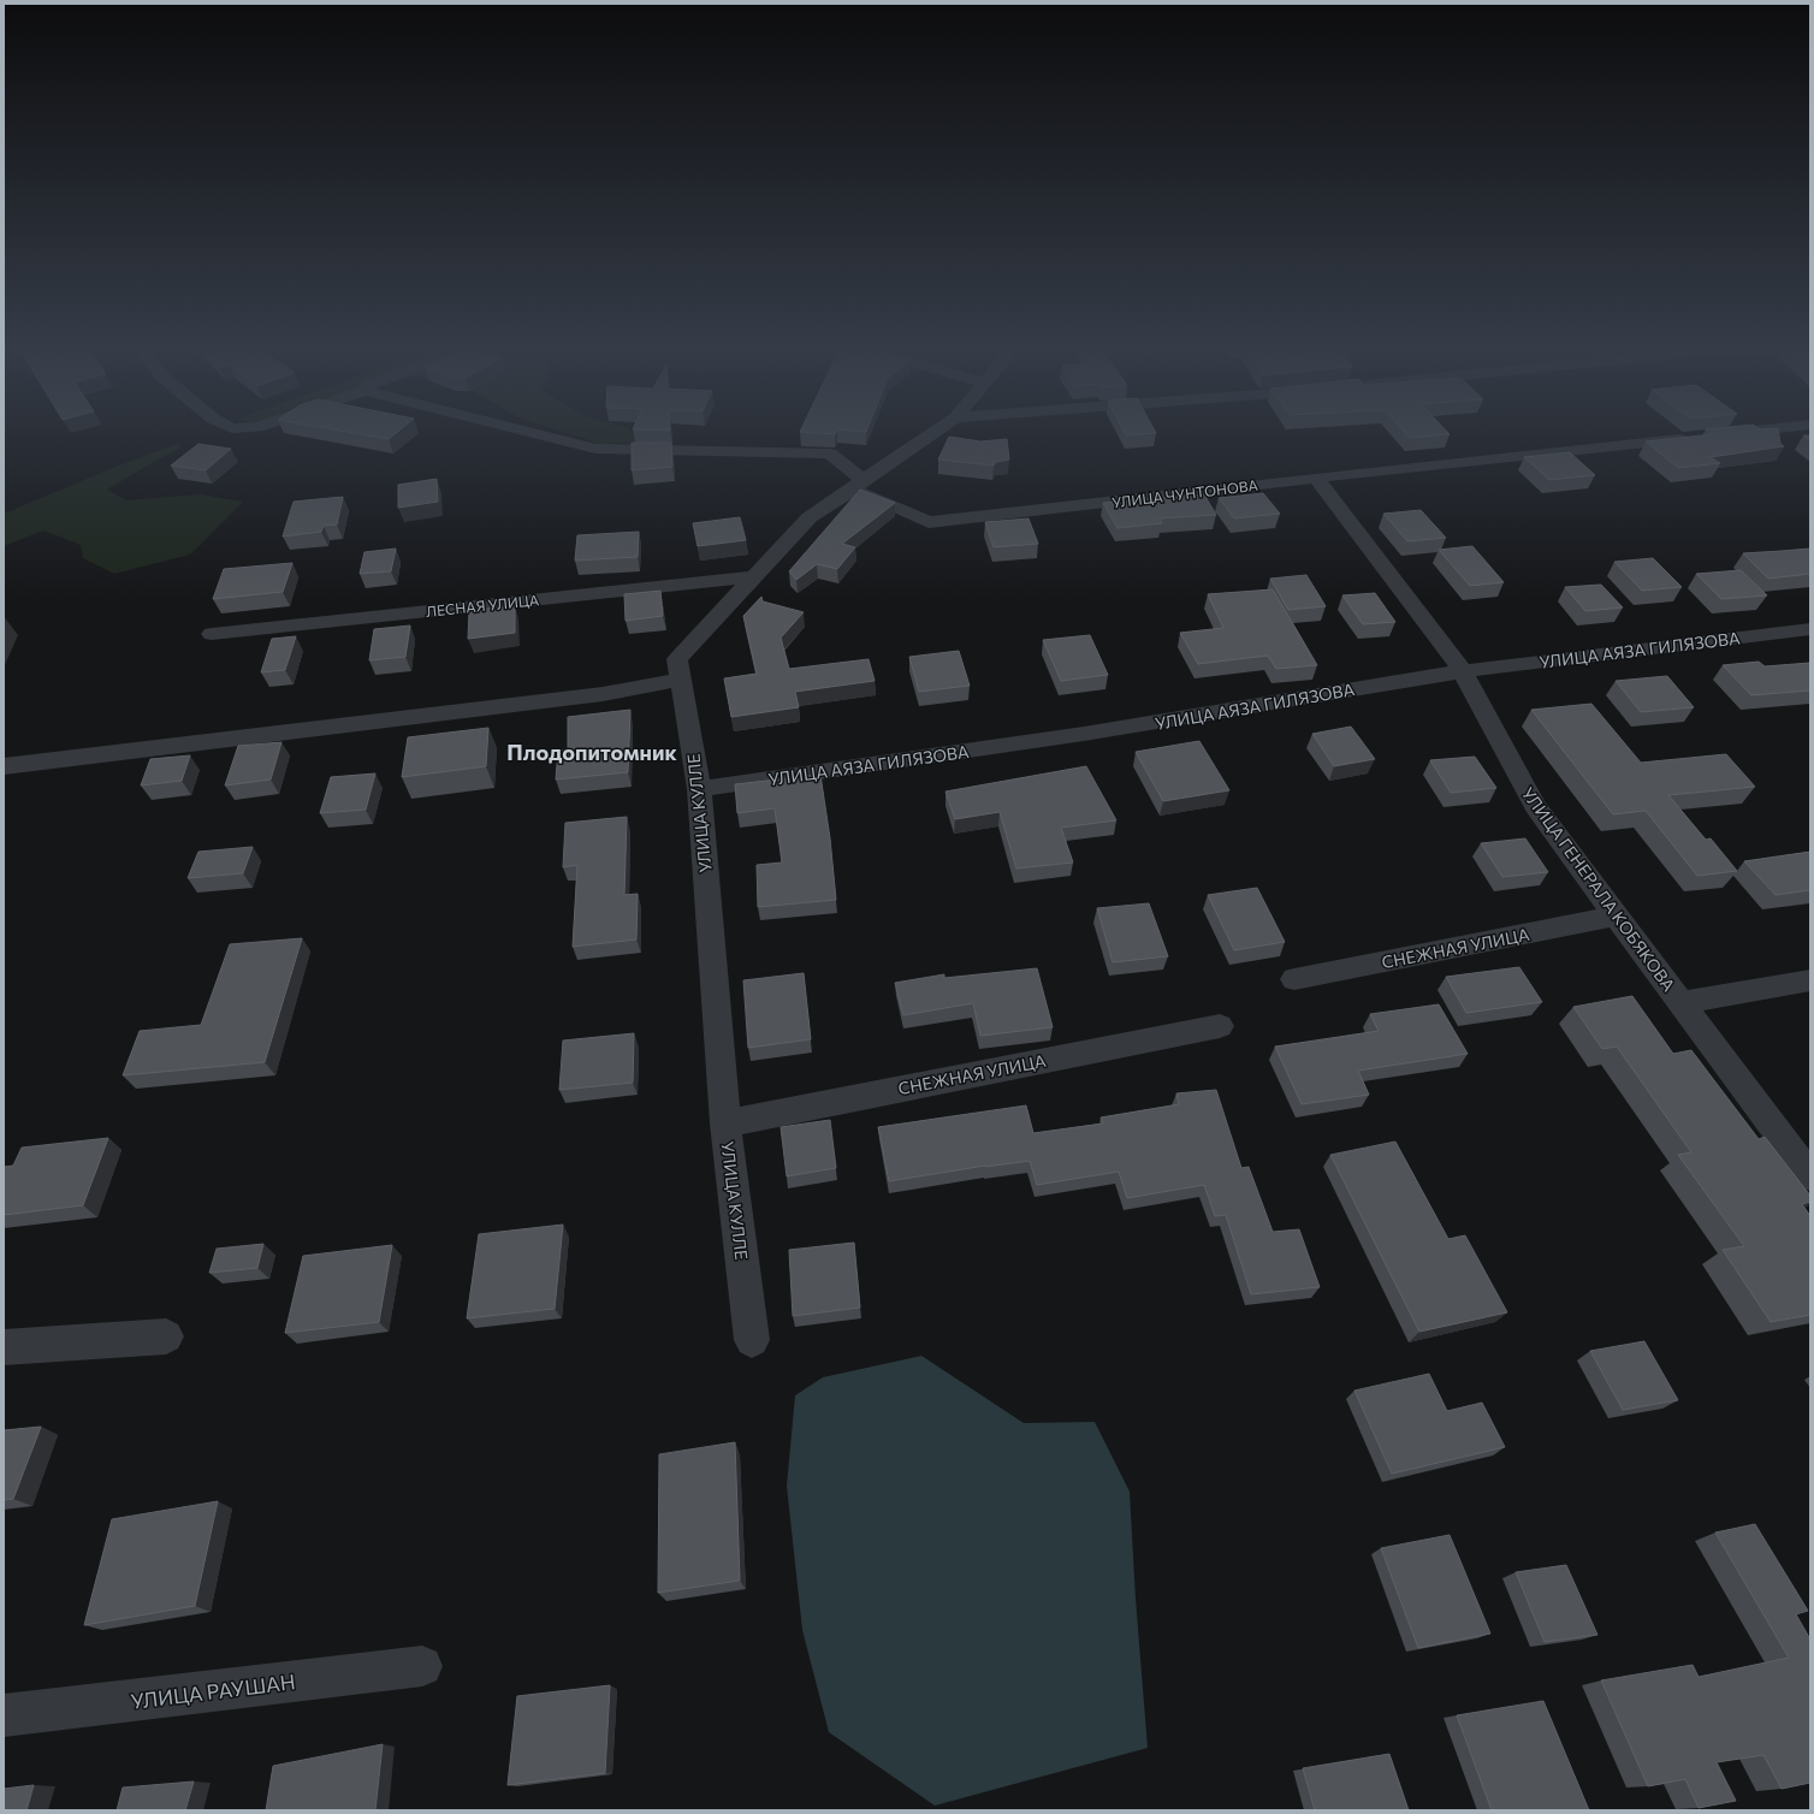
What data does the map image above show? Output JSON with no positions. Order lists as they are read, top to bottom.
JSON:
{
  "streets": {
    "street": [
      "УЛИЦА ЧУНТОНОВА",
      "ЛЕСНАЯ УЛИЦА",
      "УЛИЦА АЯЗА ГИЛЯЗОВА",
      "УЛИЦА КУЛЛЕ",
      "УЛИЦА ГЕНЕРАЛА КОБЯКОВА",
      "СНЕЖНАЯ УЛИЦА",
      "УЛИЦА РАУШАН"
    ]
  },
  "crossings": [
    ["УЛИЦА ЧУНТОНОВА", "УЛИЦА КУЛЛЕ"],
    ["УЛИЦА ЧУНТОНОВА", "УЛИЦА ГЕНЕРАЛА КОБЯКОВА"],
    ["ЛЕСНАЯ УЛИЦА", "УЛИЦА КУЛЛЕ"],
    ["УЛИЦА АЯЗА ГИЛЯЗОВА", "УЛИЦА КУЛЛЕ"],
    ["УЛИЦА АЯЗА ГИЛЯЗОВА", "УЛИЦА ГЕНЕРАЛА КОБЯКОВА"],
    ["УЛИЦА КУЛЛЕ", "СНЕЖНАЯ УЛИЦА"],
    ["УЛИЦА ГЕНЕРАЛА КОБЯКОВА", "СНЕЖНАЯ УЛИЦА"]
  ],
  "districts": ["Плодопитомник"]
}
